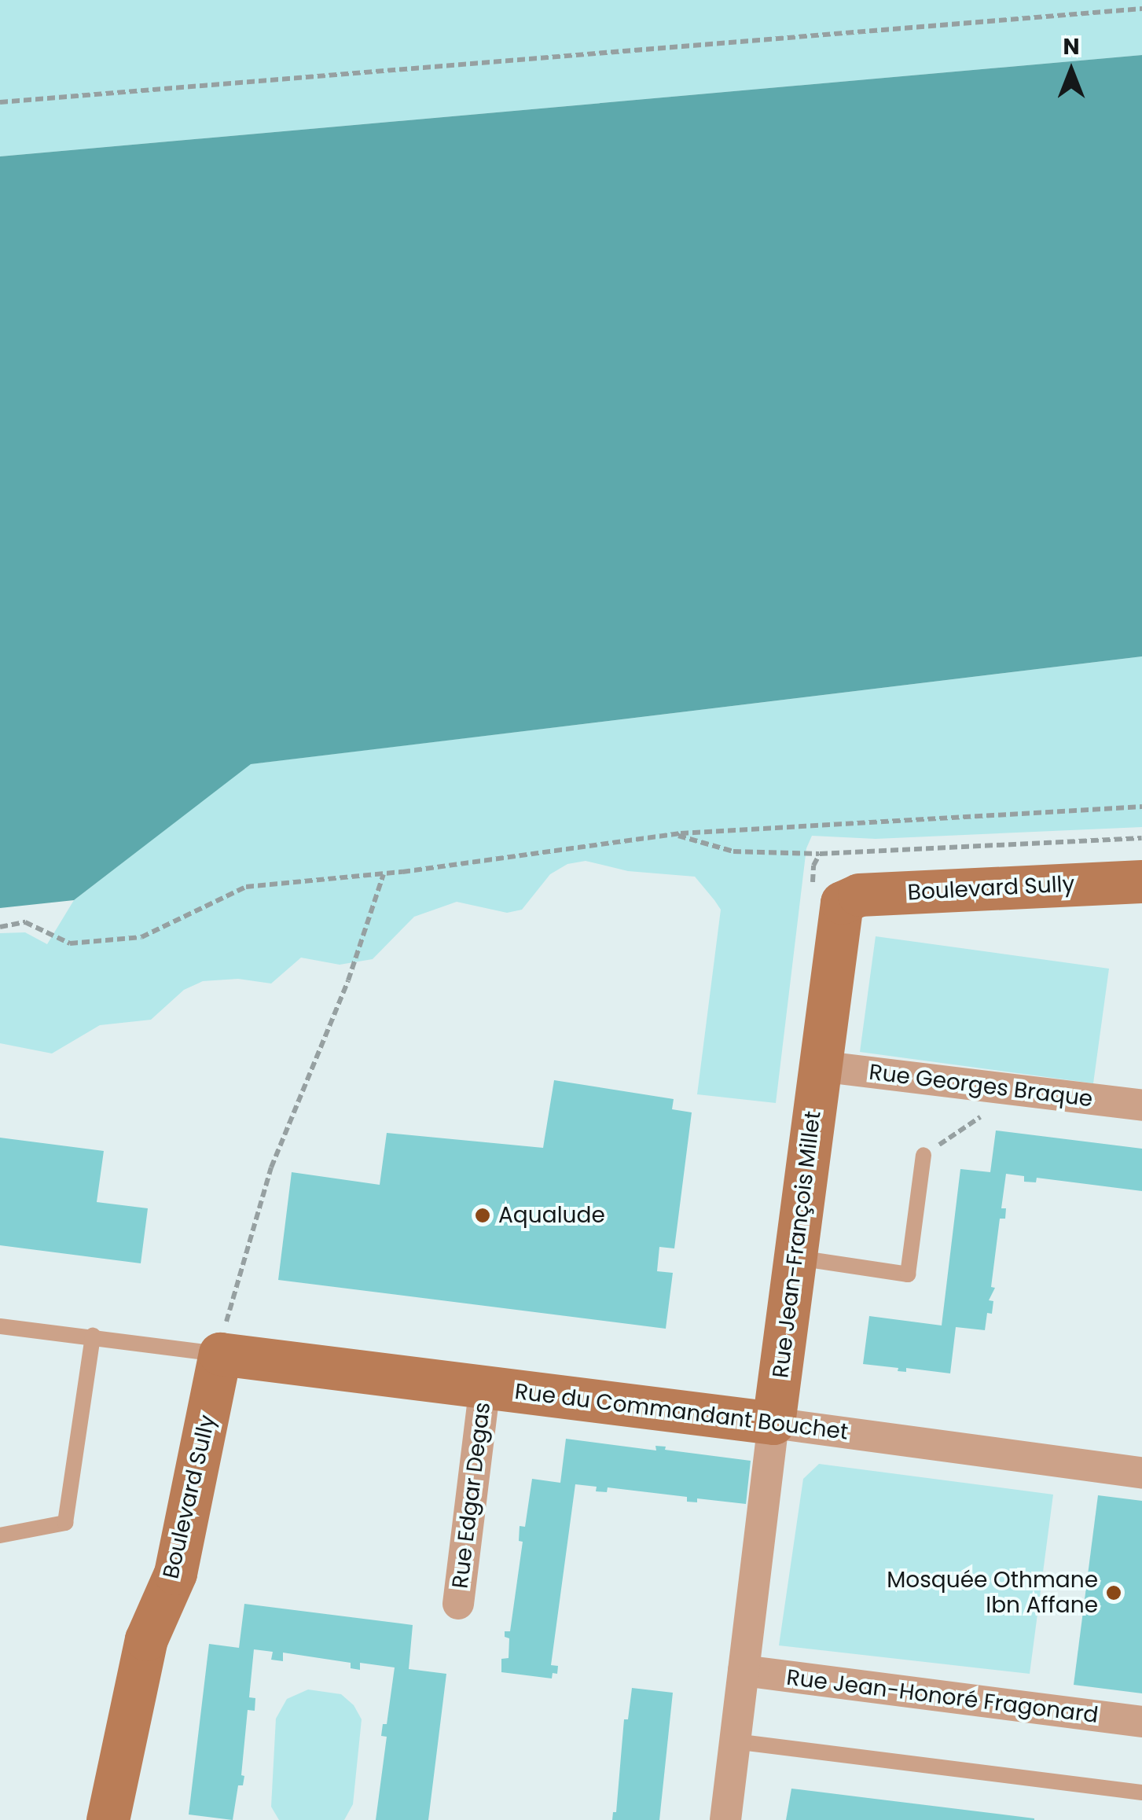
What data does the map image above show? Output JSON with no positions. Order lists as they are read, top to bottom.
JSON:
{
  "streets": {
    "street": [
      "Boulevard Sully",
      "Rue Georges Braque",
      "Rue Jean-François Millet",
      "Rue du Commandant Bouchet",
      "Rue Edgar Degas",
      "Rue Jean-Honoré Fragonard"
    ]
  },
  "crossings": [
    ["Boulevard Sully", "Rue Jean-François Millet"],
    ["Boulevard Sully", "Rue du Commandant Bouchet"],
    ["Rue Georges Braque", "Rue Jean-François Millet"],
    ["Rue Jean-François Millet", "Rue du Commandant Bouchet"],
    ["Rue Jean-François Millet", "Rue Jean-Honoré Fragonard"],
    ["Rue du Commandant Bouchet", "Rue Edgar Degas"]
  ],
  "places": ["Aqualude", "Mosquée Othmane Ibn Affane"],
  "north": "top"
}
